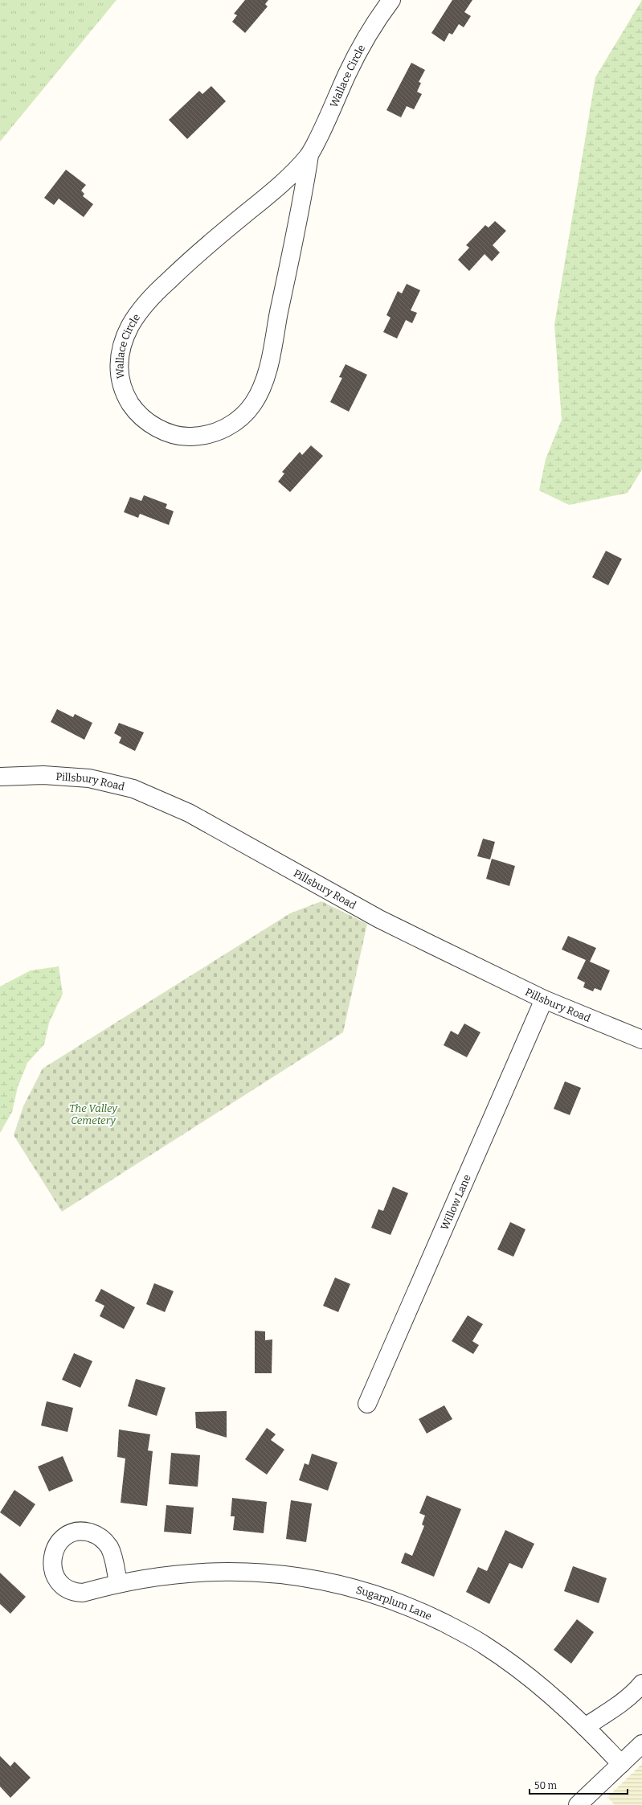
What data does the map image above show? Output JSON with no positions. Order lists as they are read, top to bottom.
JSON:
{
  "streets": {
    "street": [
      "Wallace Circle",
      "Pillsbury Road",
      "Willow Lane",
      "Sugarplum Lane"
    ]
  },
  "crossings": [
    ["Pillsbury Road", "Willow Lane"]
  ],
  "parks": ["The Valley Cemetery"],
  "scale_bar": "50 m"
}
